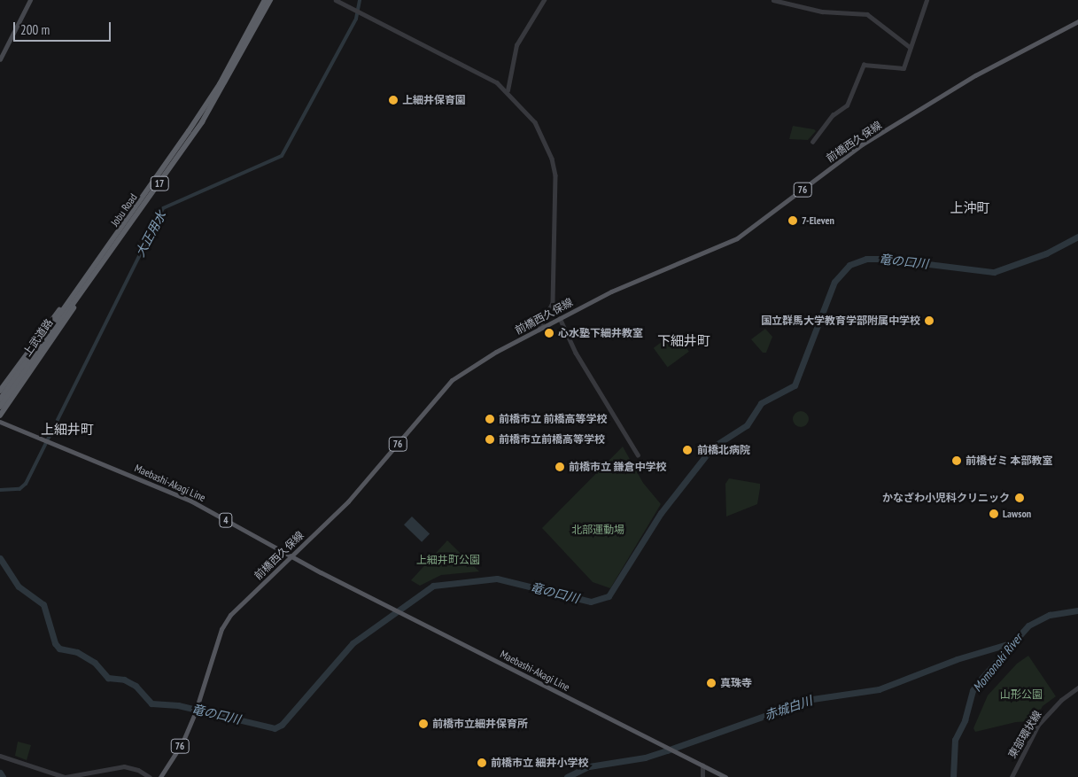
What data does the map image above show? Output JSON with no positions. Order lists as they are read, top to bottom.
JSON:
{
  "streets": {
    "highway": ["17", "Jobu Road", "上武道路"],
    "main road": [
      "前橋西久保線",
      "76",
      "Maebashi-Akagi Line",
      "4"
    ],
    "street": ["東部環状線"]
  },
  "crossings": [
    ["前橋西久保線", "Maebashi-Akagi Line"],
    ["17", "Jobu Road"],
    ["17", "上武道路"],
    ["Jobu Road", "上武道路"],
    ["Maebashi-Akagi Line", "4"]
  ],
  "districts": ["上沖町", "下細井町", "上細井町"],
  "water": [
    "大正用水",
    "竜の口川",
    "Momonoki River",
    "赤城白川"
  ],
  "parks": ["北部運動場", "上細井町公園", "山形公園"],
  "places": [
    "上細井保育園",
    "7-Eleven",
    "国立群馬大学教育学部附属中学校",
    "心水塾下細井教室",
    "前橋市立 前橋高等学校",
    "前橋市立前橋高等学校",
    "前橋北病院",
    "前橋ゼミ 本部教室",
    "前橋市立 鎌倉中学校",
    "かなざわ小児科クリニック",
    "Lawson",
    "真珠寺",
    "前橋市立細井保育所",
    "前橋市立 細井小学校"
  ],
  "scale_bar": "200 m"
}
